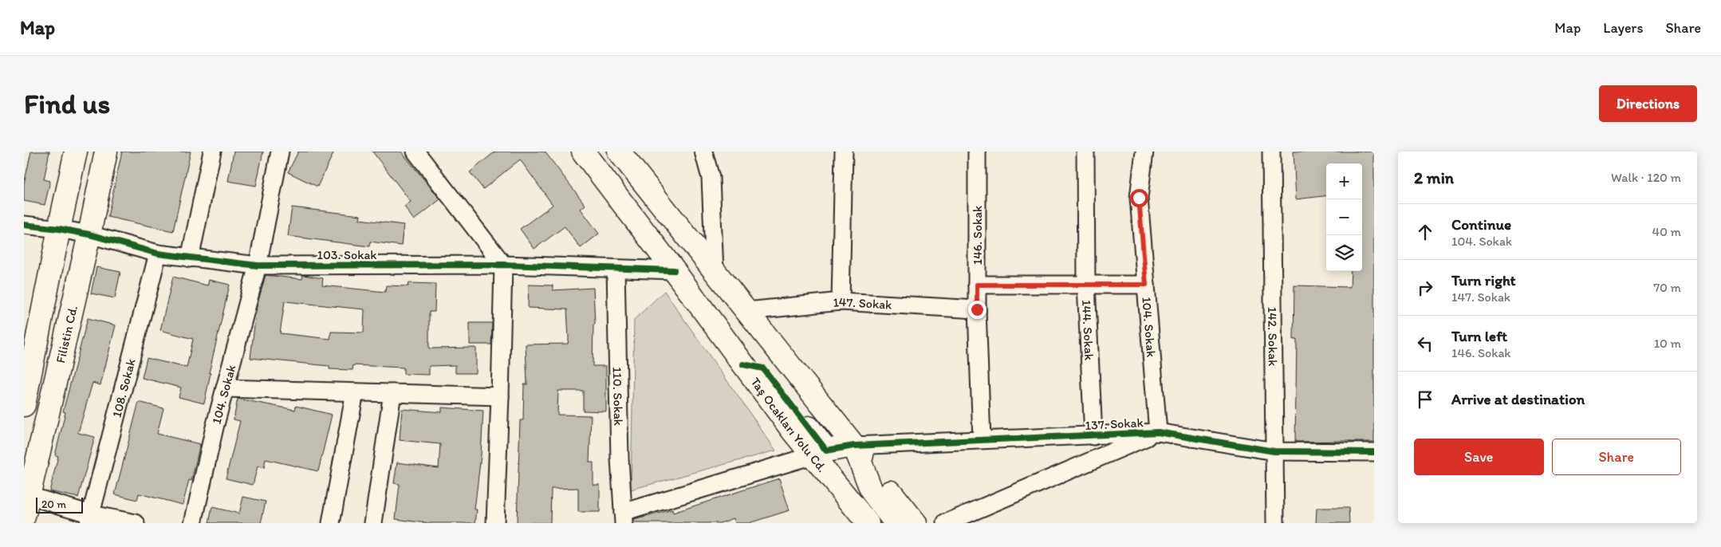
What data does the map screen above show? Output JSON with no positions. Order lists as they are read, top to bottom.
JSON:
{
  "streets": {
    "main road": ["Filistin Cd.", "Taş Ocakları Yolu Cd."],
    "street": [
      "146. Sokak",
      "103. Sokak",
      "147. Sokak",
      "104. Sokak",
      "144. Sokak",
      "142. Sokak",
      "108. Sokak",
      "110. Sokak",
      "137. Sokak"
    ]
  },
  "crossings": [
    ["146. Sokak", "147. Sokak"],
    ["146. Sokak", "137. Sokak"],
    ["103. Sokak", "104. Sokak"],
    ["103. Sokak", "Filistin Cd."],
    ["103. Sokak", "108. Sokak"],
    ["103. Sokak", "110. Sokak"],
    ["103. Sokak", "Taş Ocakları Yolu Cd."],
    ["104. Sokak", "137. Sokak"],
    ["144. Sokak", "137. Sokak"],
    ["142. Sokak", "137. Sokak"]
  ],
  "scale_bar": "20 m",
  "page": {
    "header": "Map",
    "nav": ["Map", "Layers", "Share"],
    "buttons": [
      "Directions",
      ["Save", "Share"]
    ],
    "title": "Find us",
    "heading": ["2 min", "Walk · 120 m"],
    "map_buttons": ["+", "−"],
    "list": [
      ["Continue", "104. Sokak", "40 m"],
      ["Turn right", "147. Sokak", "70 m"],
      ["Turn left", "146. Sokak", "10 m"],
      "Arrive at destination"
    ],
    "scale": "20 m"
  }
}
